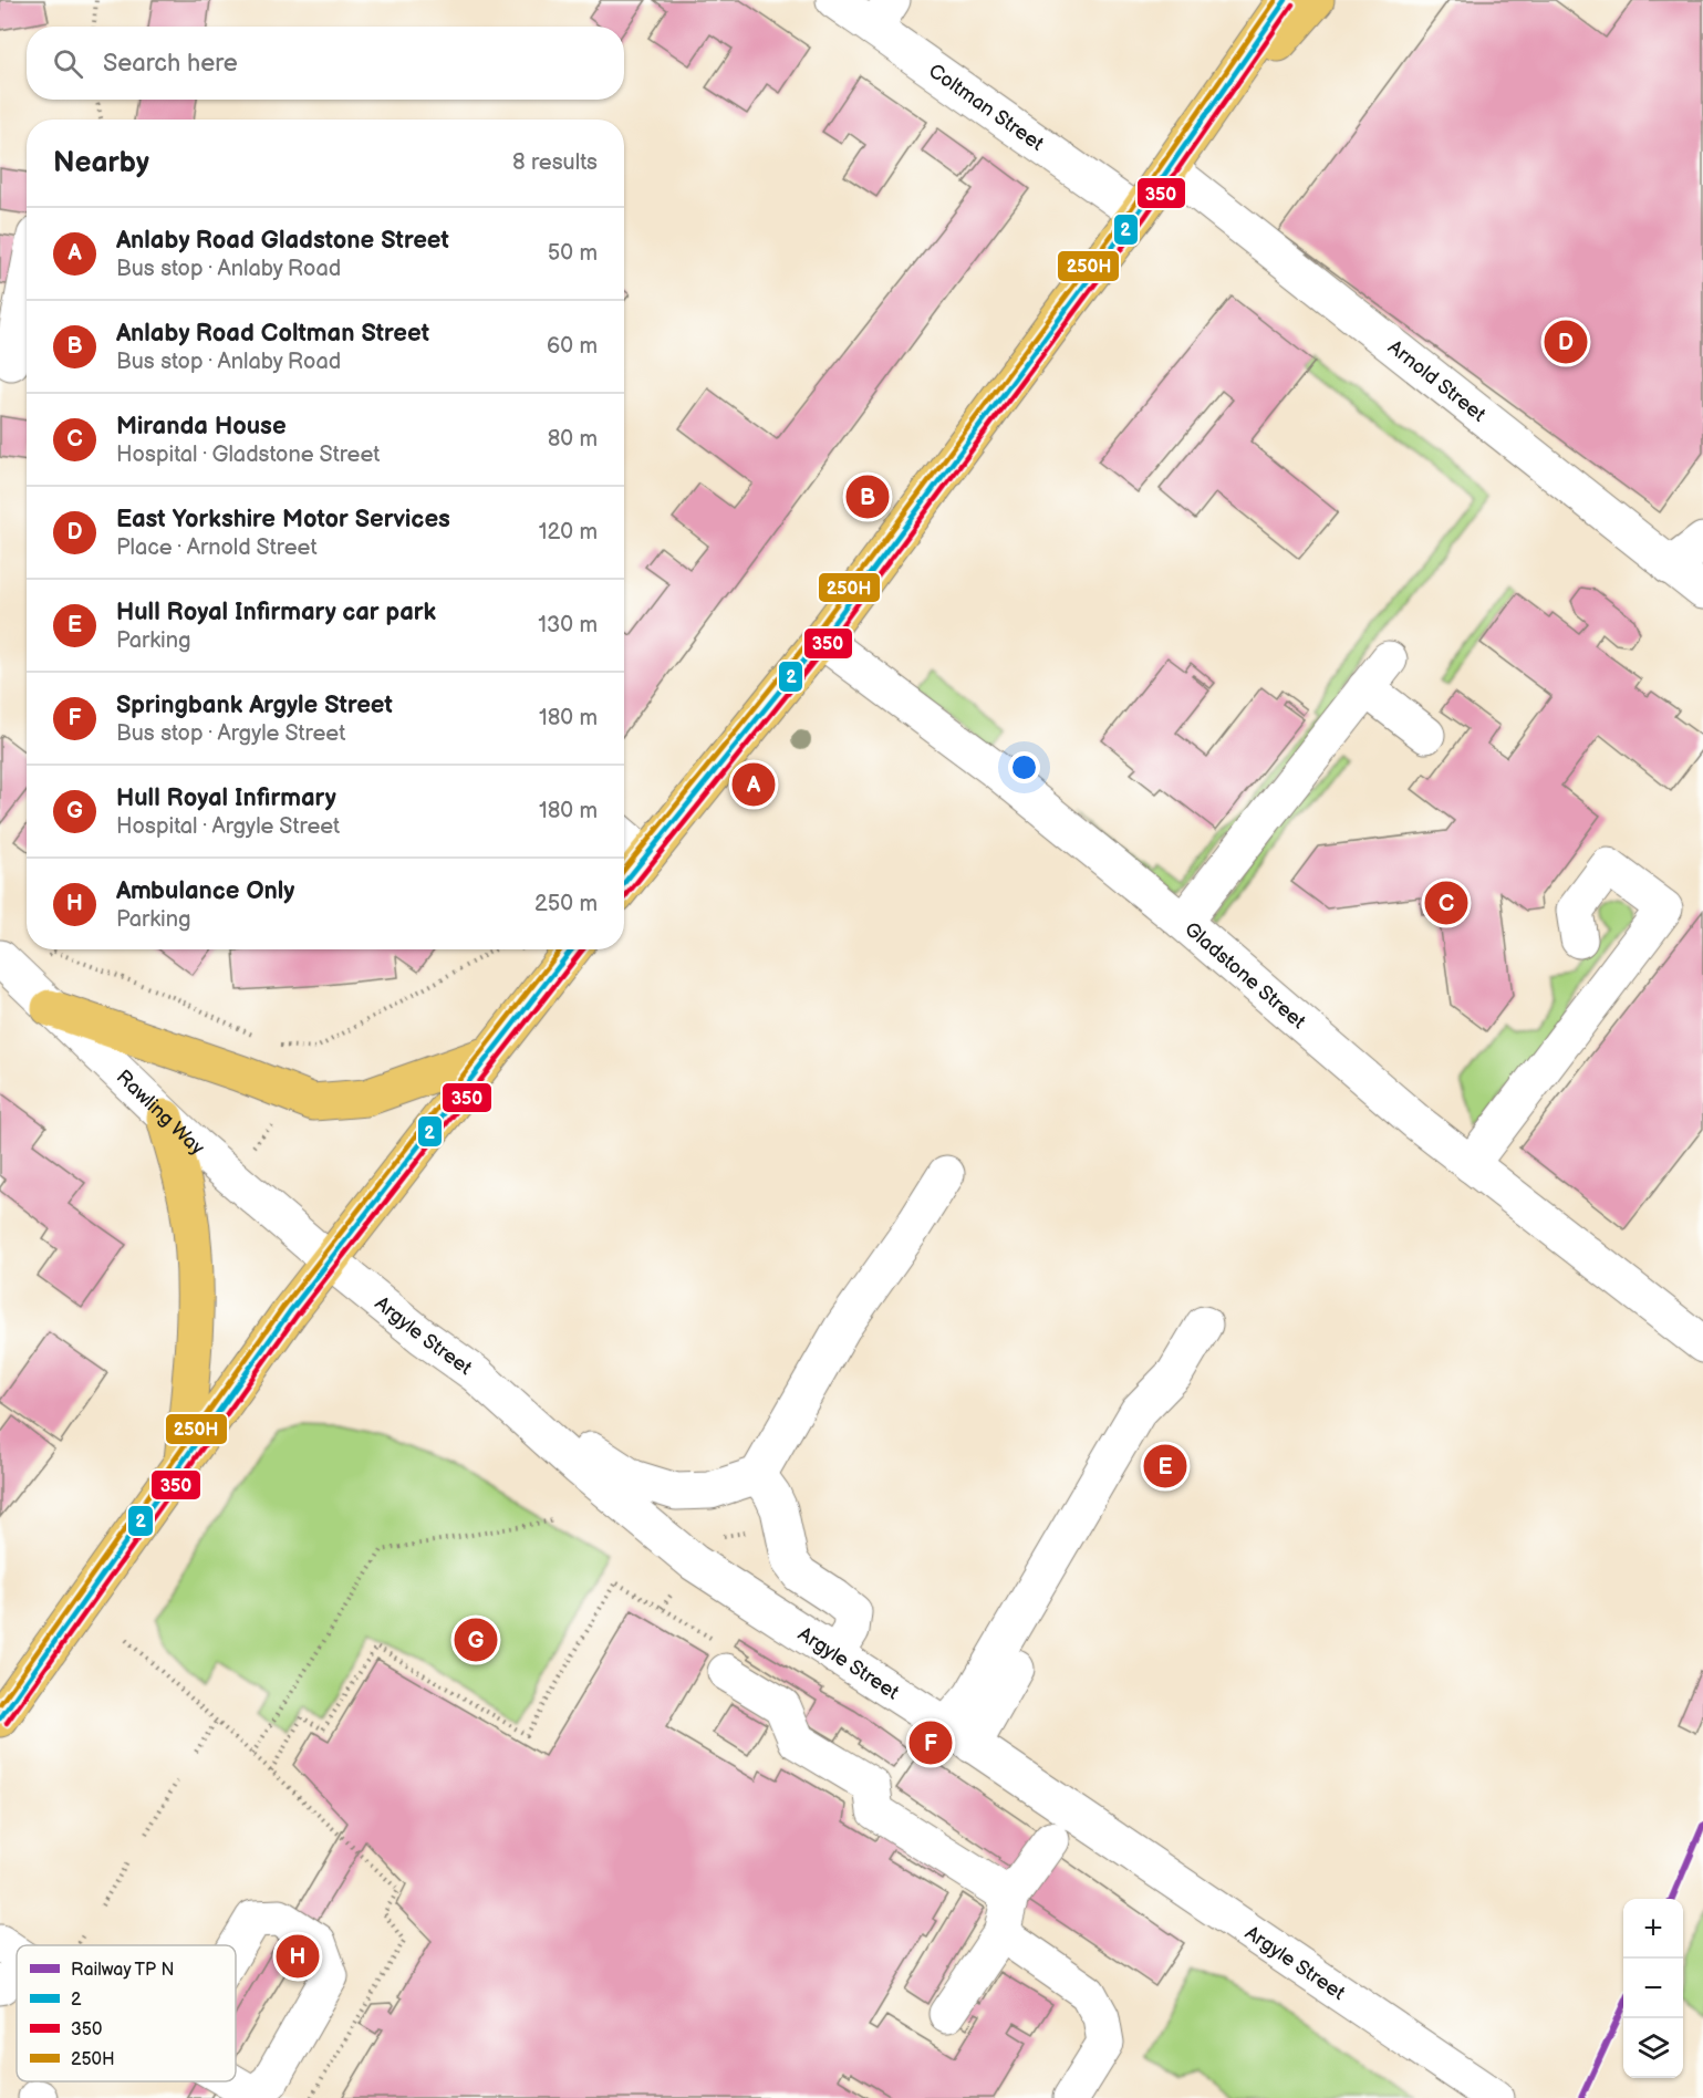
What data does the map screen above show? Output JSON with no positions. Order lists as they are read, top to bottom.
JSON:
{
  "streets": {
    "street": [
      "Coltman Street",
      "Arnold Street",
      "Gladstone Street",
      "Rawling Way",
      "Argyle Street"
    ]
  },
  "crossings": [
    ["Rawling Way", "Argyle Street"]
  ],
  "lines": ["transit line 2", "transit line 250H", "transit line 350"],
  "legend": [
    "Railway TP N",
    "2",
    "350",
    "250H"
  ],
  "page": {
    "search": "Search here",
    "heading": ["Nearby", "8 results"],
    "list": [
      {
        "mark": "A",
        "name": "Anlaby Road Gladstone Street",
        "note": "Bus stop · Anlaby Road",
        "value": "50 m"
      },
      {
        "mark": "B",
        "name": "Anlaby Road Coltman Street",
        "note": "Bus stop · Anlaby Road",
        "value": "60 m"
      },
      {
        "mark": "C",
        "name": "Miranda House",
        "note": "Hospital · Gladstone Street",
        "value": "80 m"
      },
      {
        "mark": "D",
        "name": "East Yorkshire Motor Services",
        "note": "Place · Arnold Street",
        "value": "120 m"
      },
      {
        "mark": "E",
        "name": "Hull Royal Infirmary car park",
        "note": "Parking",
        "value": "130 m"
      },
      {
        "mark": "F",
        "name": "Springbank Argyle Street",
        "note": "Bus stop · Argyle Street",
        "value": "180 m"
      },
      {
        "mark": "G",
        "name": "Hull Royal Infirmary",
        "note": "Hospital · Argyle Street",
        "value": "180 m"
      },
      {
        "mark": "H",
        "name": "Ambulance Only",
        "note": "Parking",
        "value": "250 m"
      }
    ],
    "pins": [
      "D",
      "B",
      "A",
      "C",
      "E",
      "G",
      "F",
      "H"
    ],
    "map_buttons": ["+", "−"]
  }
}
